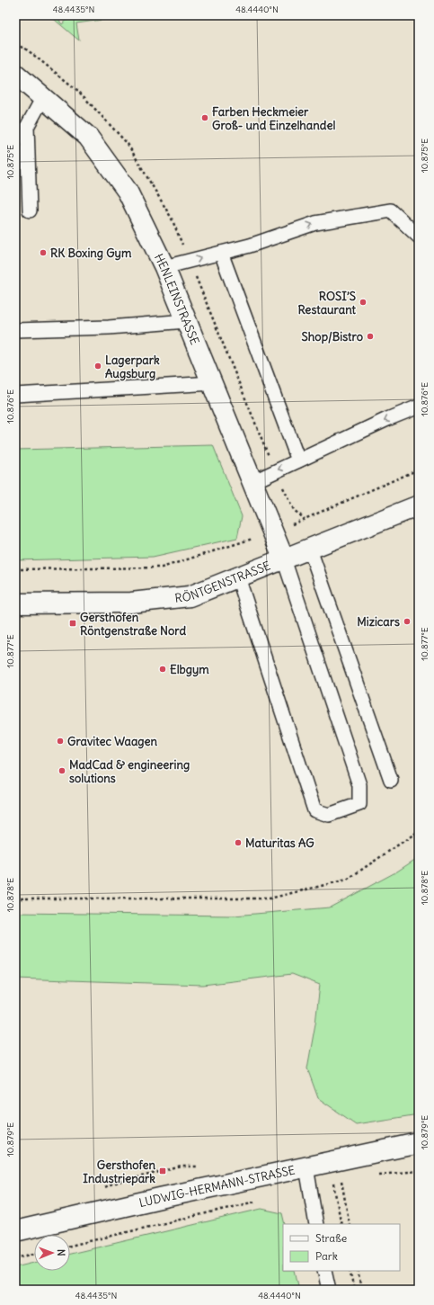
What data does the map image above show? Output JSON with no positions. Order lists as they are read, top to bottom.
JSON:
{
  "streets": {
    "street": ["HENLEINSTRASSE", "RÖNTGENSTRASSE", "LUDWIG-HERMANN-STRASSE"]
  },
  "crossings": [
    ["HENLEINSTRASSE", "RÖNTGENSTRASSE"]
  ],
  "places": {
    "other": [
      "Farben Heckmeier Groß- und Einzelhandel",
      "RK Boxing Gym",
      "ROSI’S Restaurant",
      "Shop/Bistro",
      "Lagerpark Augsburg",
      "Mizicars",
      "Elbgym",
      "Gravitec Waagen",
      "MadCad & engineering solutions",
      "Maturitas AG"
    ],
    "transit": ["Gersthofen Röntgenstraße Nord", "Gersthofen Industriepark"]
  },
  "legend": ["Straße", "Park"],
  "north": "right",
  "coordinates": [
    "48.4435°N",
    "48.4440°N",
    "10.875°E",
    "10.876°E",
    "10.877°E",
    "10.878°E",
    "10.879°E"
  ]
}
